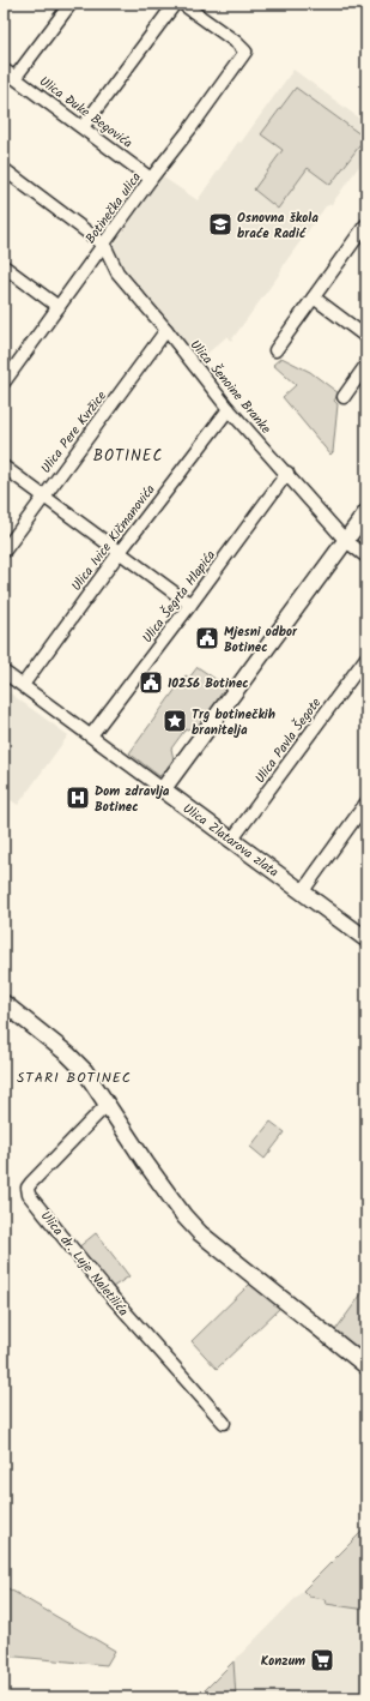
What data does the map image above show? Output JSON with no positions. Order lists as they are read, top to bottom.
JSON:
{
  "streets": {
    "street": [
      "Ulica Đuke Begovića",
      "Botinečka ulica",
      "Ulica Šenoine Branke",
      "Ulica Pere Kvržice",
      "Ulica Ivice Kičmanovića",
      "Ulica Šegrta Hlapića",
      "Ulica Pavla Šegote",
      "Ulica Zlatarova zlata",
      "Ulica dr. Luje Naletilića"
    ]
  },
  "crossings": [
    ["Ulica Đuke Begovića", "Botinečka ulica"],
    ["Botinečka ulica", "Ulica Šenoine Branke"],
    ["Ulica Šenoine Branke", "Ulica Pere Kvržice"],
    ["Ulica Šenoine Branke", "Ulica Ivice Kičmanovića"],
    ["Ulica Šenoine Branke", "Ulica Šegrta Hlapića"],
    ["Ulica Ivice Kičmanovića", "Ulica Zlatarova zlata"],
    ["Ulica Šegrta Hlapića", "Ulica Zlatarova zlata"],
    ["Ulica Pavla Šegote", "Ulica Zlatarova zlata"]
  ],
  "districts": ["BOTINEC", "STARI BOTINEC"],
  "places": {
    "school or university": ["Osnovna škola braće Radić"],
    "public building": ["Mjesni odbor Botinec", "10256 Botinec"],
    "place": ["Trg botinečkih branitelja"],
    "hospital": ["Dom zdravlja Botinec"],
    "supermarket": ["Konzum"]
  }
}
